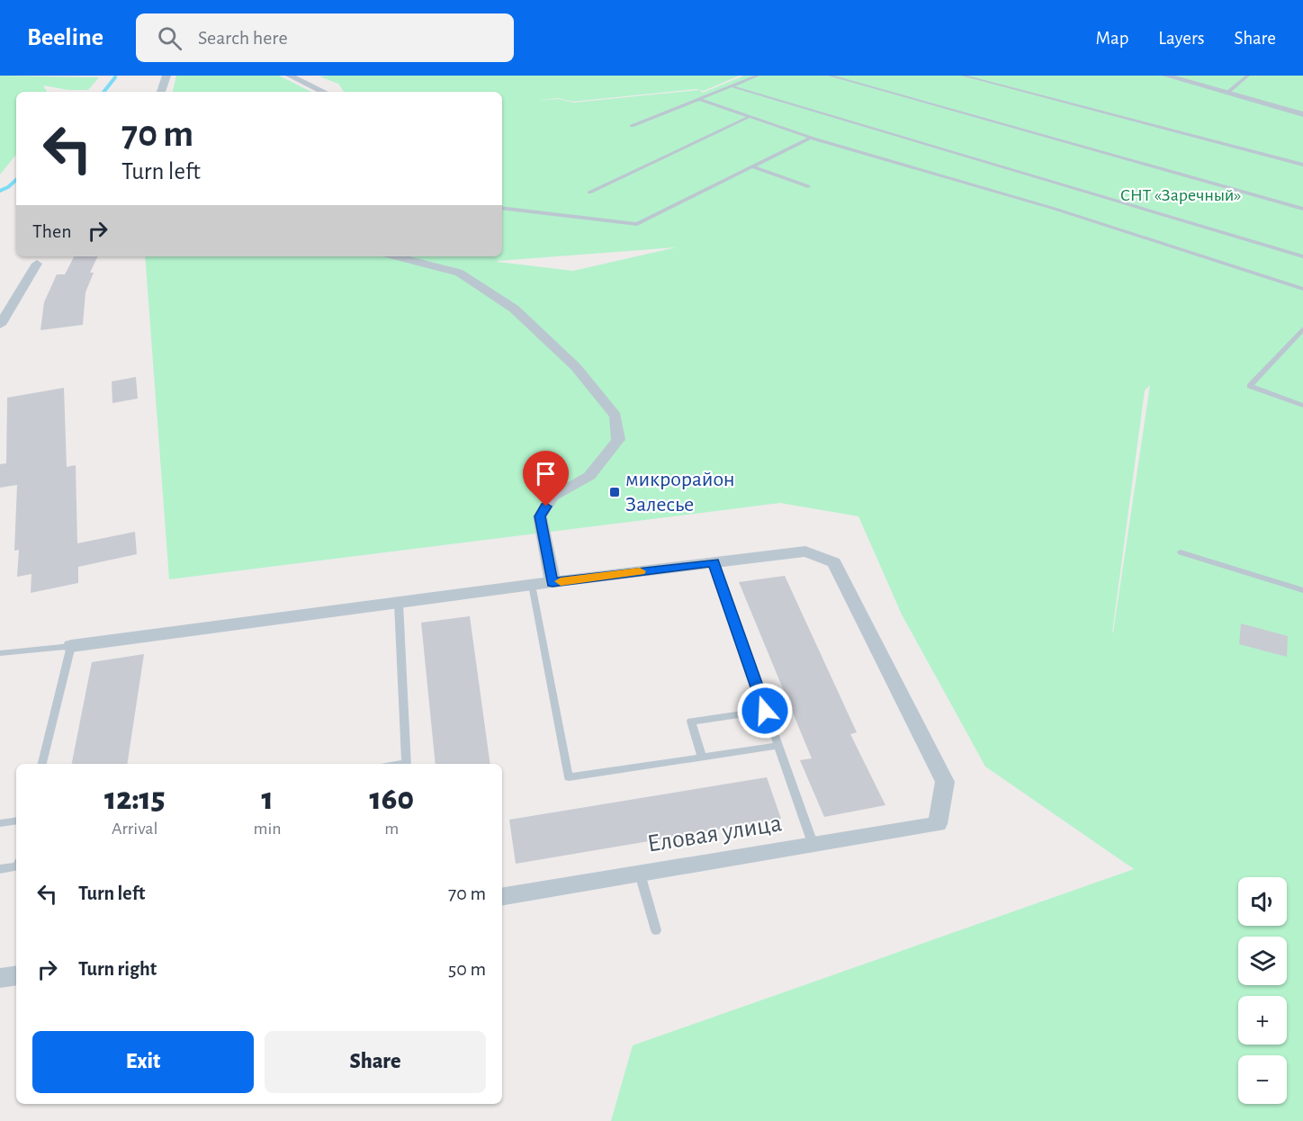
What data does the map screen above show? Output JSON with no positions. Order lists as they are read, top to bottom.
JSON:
{
  "streets": {
    "street": ["Еловая улица"]
  },
  "parks": ["СНТ «Заречный»"],
  "places": {
    "transit": ["микрорайон Залесье"]
  },
  "page": {
    "header": "Beeline",
    "search": "Search here",
    "nav": ["Map", "Layers", "Share"],
    "turn": ["70 m", "Turn left"],
    "then": "Then",
    "eta": [
      "12:15",
      "Arrival",
      "1",
      "min",
      "160",
      "m"
    ],
    "list": [
      {
        "name": "Turn left",
        "value": "70 m"
      },
      {
        "name": "Turn right",
        "value": "50 m"
      }
    ],
    "map_buttons": ["+", "−"],
    "buttons": ["Exit", "Share"]
  }
}
